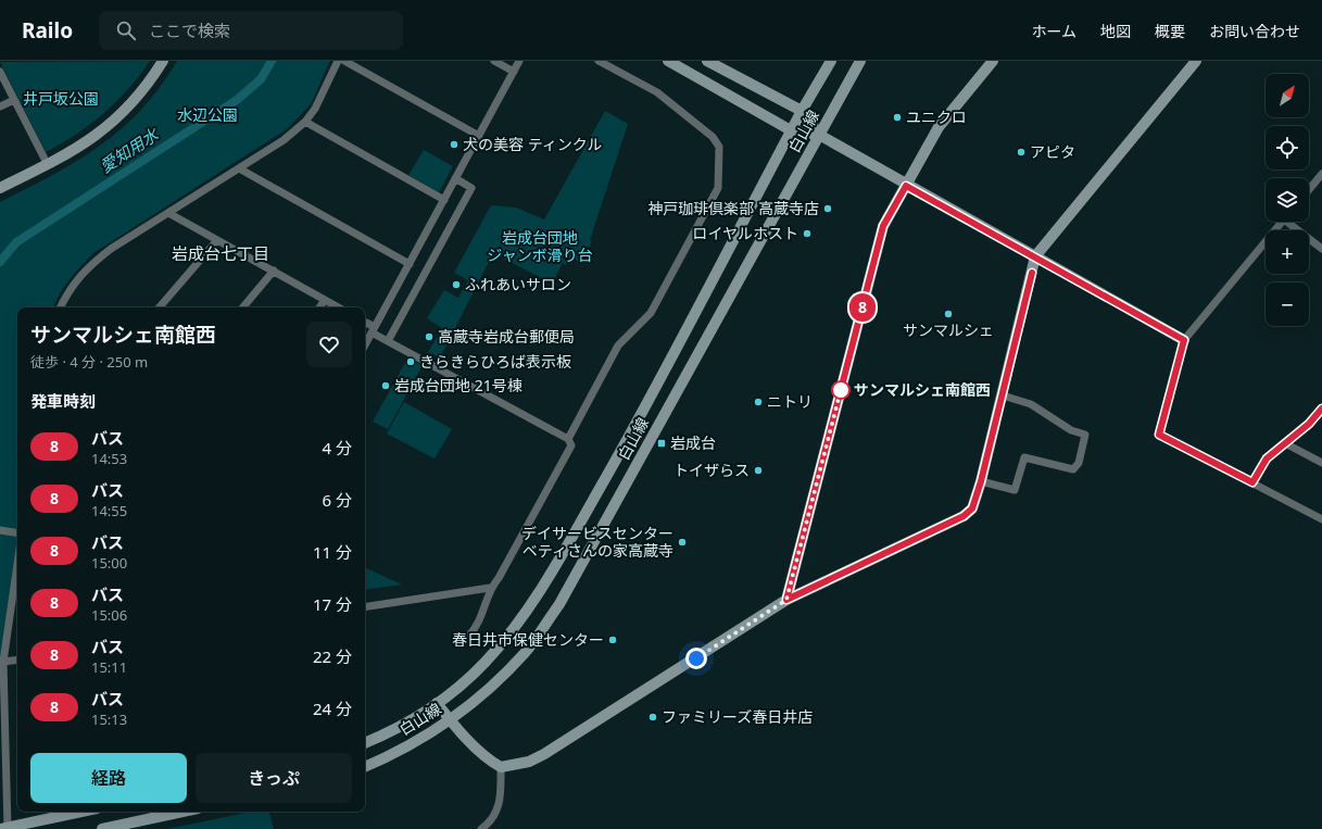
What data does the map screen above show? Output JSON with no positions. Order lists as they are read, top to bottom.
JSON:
{
  "streets": {
    "street": ["白山線"]
  },
  "districts": ["岩成台七丁目"],
  "water": ["愛知用水"],
  "parks": ["井戸坂公園", "水辺公園", "岩成台団地 ジャンボ滑り台"],
  "places": {
    "other": [
      "ユニクロ",
      "犬の美容 ティンクル",
      "アピタ",
      "神戸珈琲倶楽部 高蔵寺店",
      "ロイヤルホスト",
      "ふれあいサロン",
      "サンマルシェ",
      "高蔵寺岩成台郵便局",
      "きらきらひろば表示板",
      "岩成台団地 21号棟",
      "サンマルシェ南館西",
      "ニトリ",
      "トイザらス",
      "デイサービスセンター ベティさんの家高蔵寺",
      "春日井市保健センター",
      "ファミリーズ春日井店"
    ],
    "transit": ["岩成台"]
  },
  "lines": ["bus line 8"],
  "north": "top right",
  "page": {
    "header": "Railo",
    "search": "ここで検索",
    "nav": [
      "ホーム",
      "地図",
      "概要",
      "お問い合わせ"
    ],
    "on_map": "8",
    "map_buttons": ["+", "−"],
    "heading": [
      ["サンマルシェ南館西", "徒歩 · 4 分 · 250 m"],
      "発車時刻"
    ],
    "list": [
      {
        "mark": "8",
        "name": "バス",
        "note": "14:53",
        "value": "4 分"
      },
      {
        "mark": "8",
        "name": "バス",
        "note": "14:55",
        "value": "6 分"
      },
      {
        "mark": "8",
        "name": "バス",
        "note": "15:00",
        "value": "11 分"
      },
      {
        "mark": "8",
        "name": "バス",
        "note": "15:06",
        "value": "17 分"
      },
      {
        "mark": "8",
        "name": "バス",
        "note": "15:11",
        "value": "22 分"
      },
      {
        "mark": "8",
        "name": "バス",
        "note": "15:13",
        "value": "24 分"
      }
    ],
    "buttons": ["経路", "きっぷ"]
  }
}
